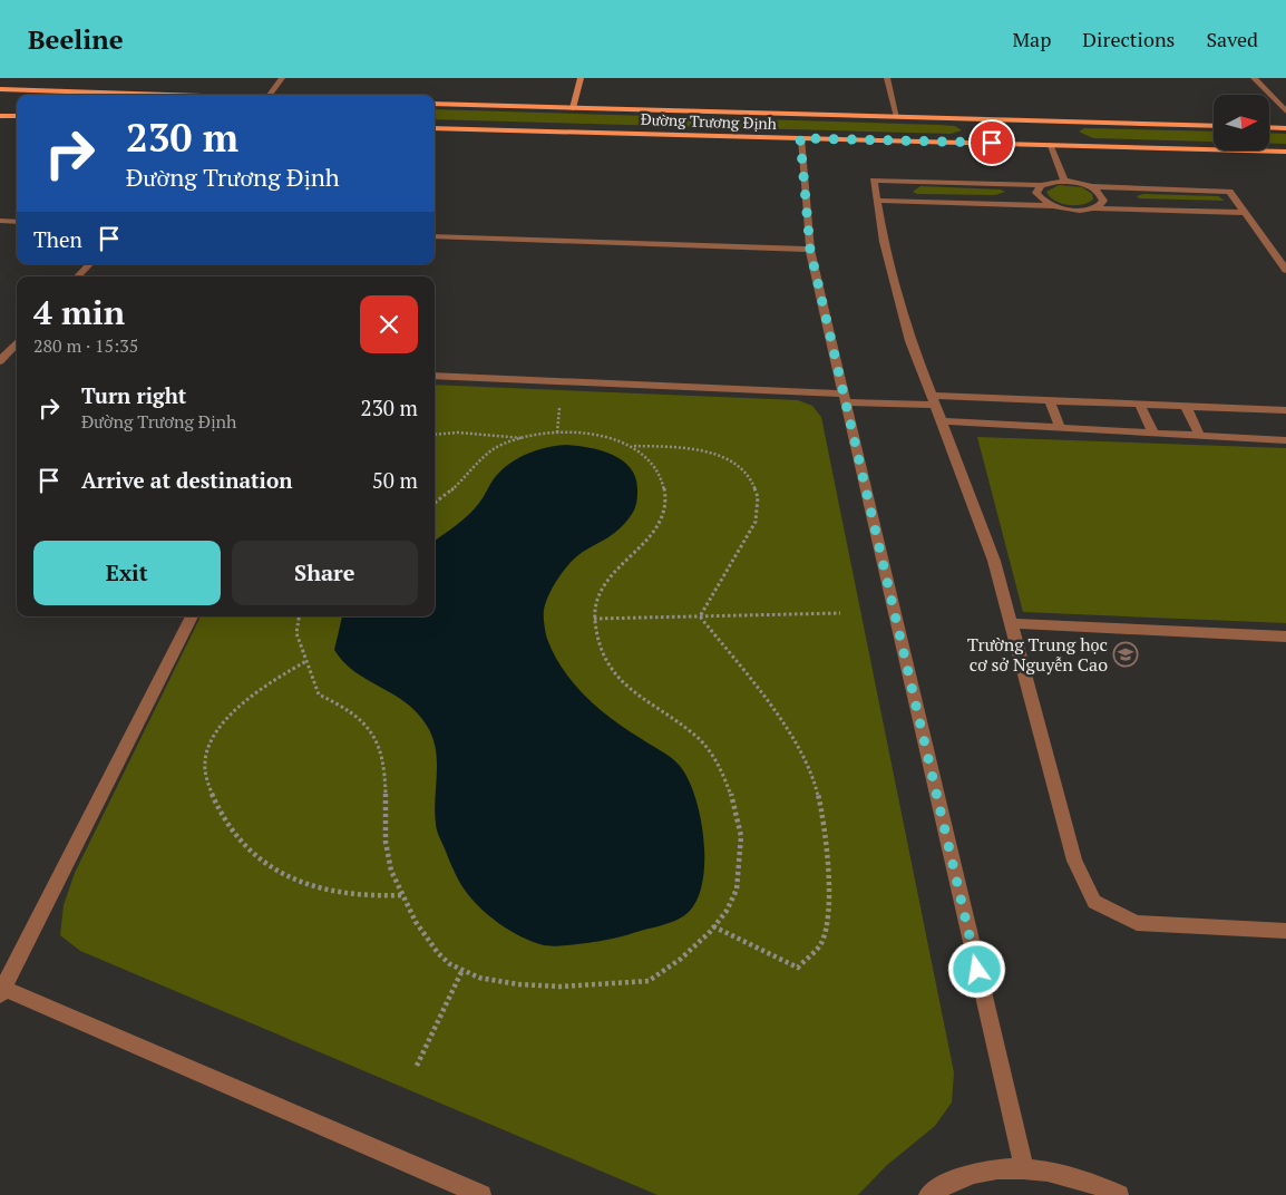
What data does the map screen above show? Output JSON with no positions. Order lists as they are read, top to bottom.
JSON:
{
  "streets": {
    "main road": ["Đường Trương Định"]
  },
  "places": {
    "school or university": ["Trường Trung học cơ sở Nguyễn Cao"]
  },
  "north": "right",
  "page": {
    "header": "Beeline",
    "nav": ["Map", "Directions", "Saved"],
    "turn": ["230 m", "Đường Trương Định"],
    "then": "Then",
    "heading": ["4 min", "280 m · 15:35"],
    "list": [
      {
        "name": "Turn right",
        "note": "Đường Trương Định",
        "value": "230 m"
      },
      {
        "name": "Arrive at destination",
        "value": "50 m"
      }
    ],
    "buttons": ["Exit", "Share"]
  }
}
